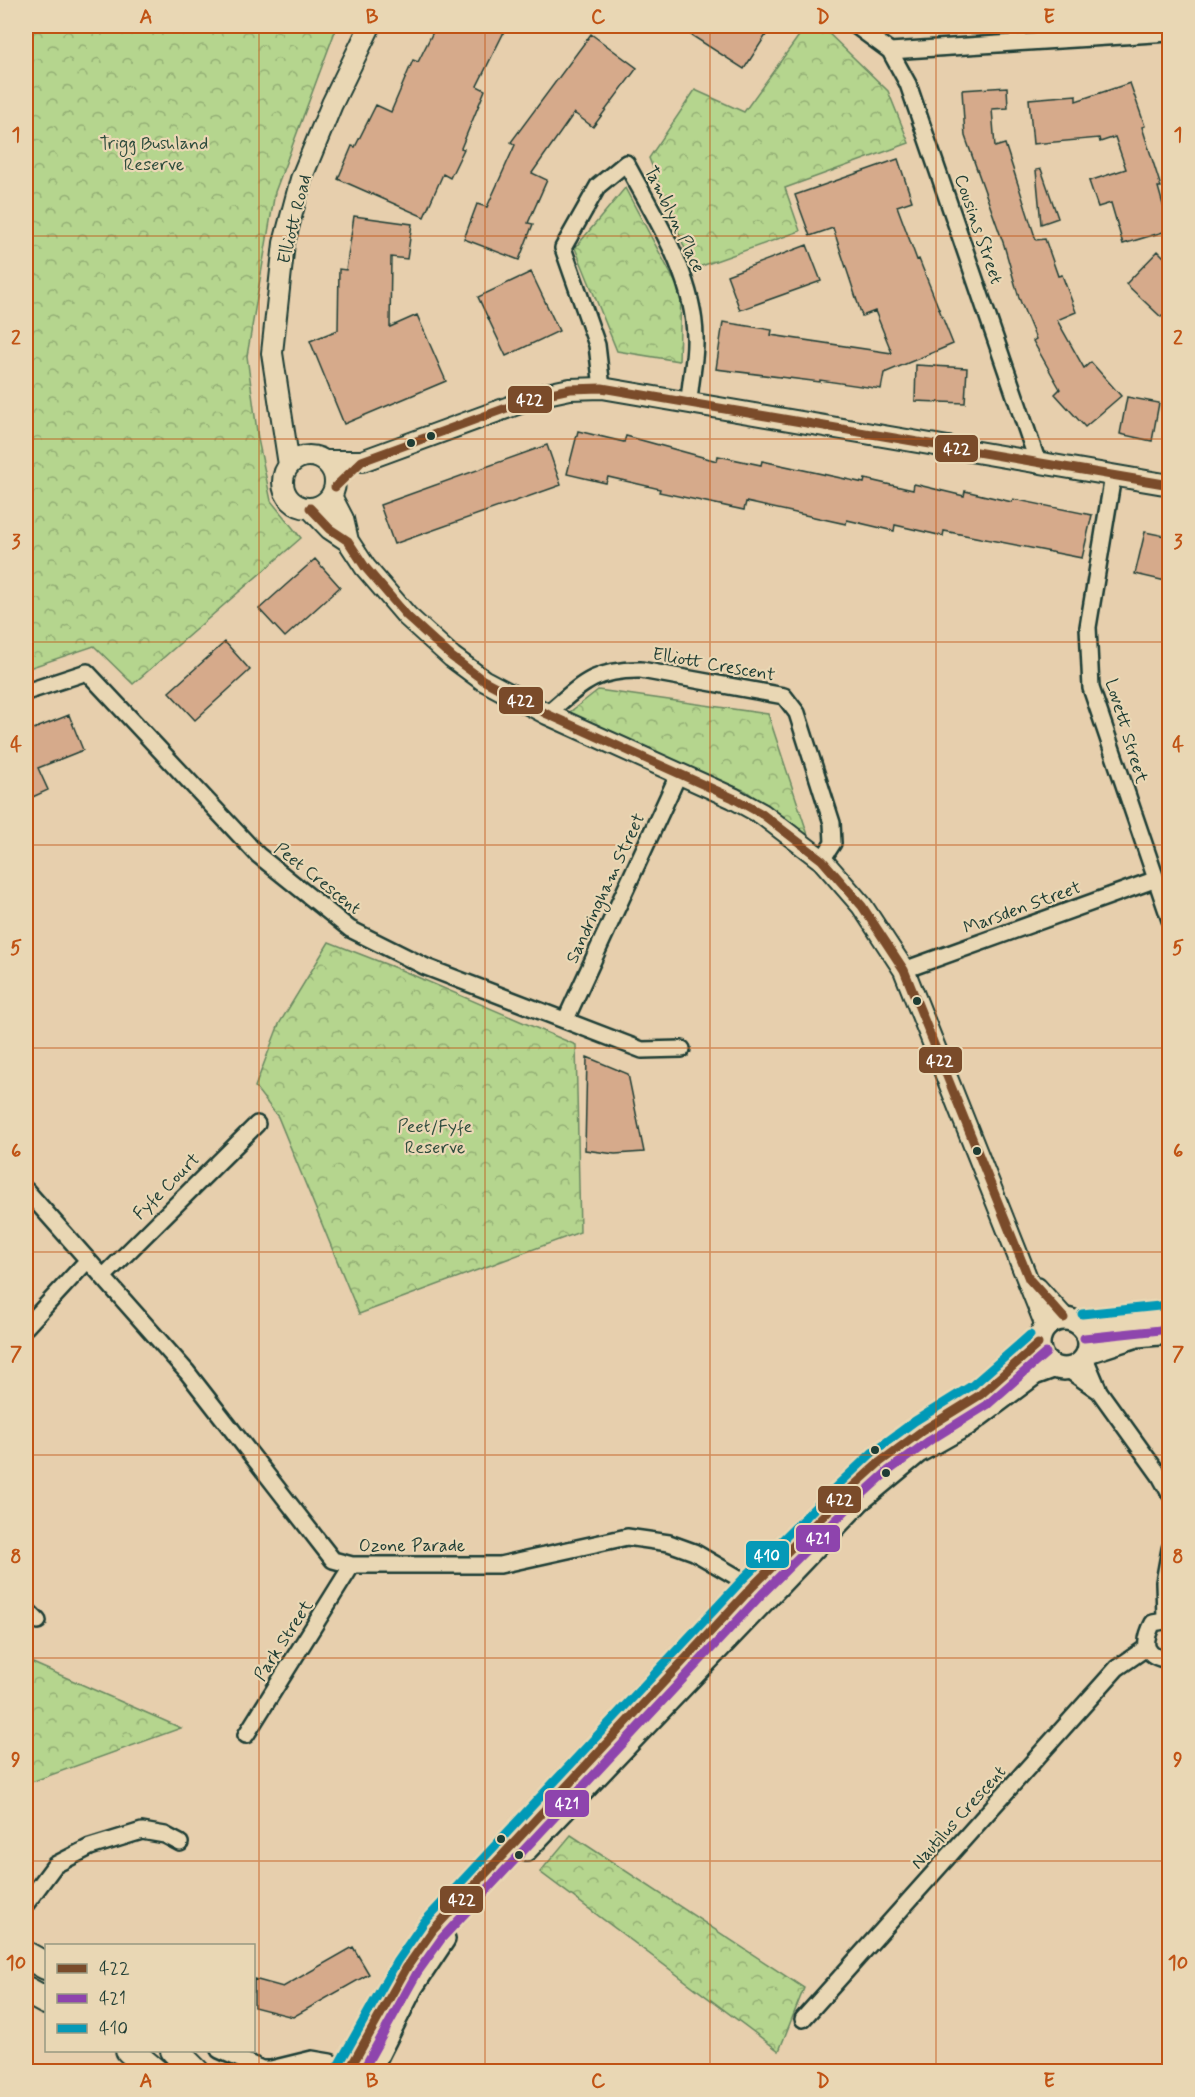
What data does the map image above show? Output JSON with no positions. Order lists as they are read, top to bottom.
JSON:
{
  "streets": {
    "street": [
      "Elliott Road",
      "Tamblyn Place",
      "Cousins Street",
      "Elliott Crescent",
      "Lovett Street",
      "Peet Crescent",
      "Sandringham Street",
      "Marsden Street",
      "Fyfe Court",
      "Ozone Parade",
      "Park Street",
      "Nautilus Crescent"
    ]
  },
  "crossings": [
    ["Elliott Road", "Elliott Crescent"],
    ["Elliott Road", "Sandringham Street"],
    ["Elliott Road", "Marsden Street"],
    ["Lovett Street", "Marsden Street"],
    ["Peet Crescent", "Sandringham Street"],
    ["Fyfe Court", "Ozone Parade"],
    ["Ozone Parade", "Park Street"]
  ],
  "parks": ["Trigg Bushland Reserve", "Peet/Fyfe Reserve"],
  "lines": ["transit line 422", "transit line 410", "transit line 421"],
  "legend": ["422", "421", "410"],
  "grid": {
    "columns": [
      "A",
      "B",
      "C",
      "D",
      "E"
    ],
    "rows": [
      "1",
      "2",
      "3",
      "4",
      "5",
      "6",
      "7",
      "8",
      "9",
      "10"
    ]
  }
}
